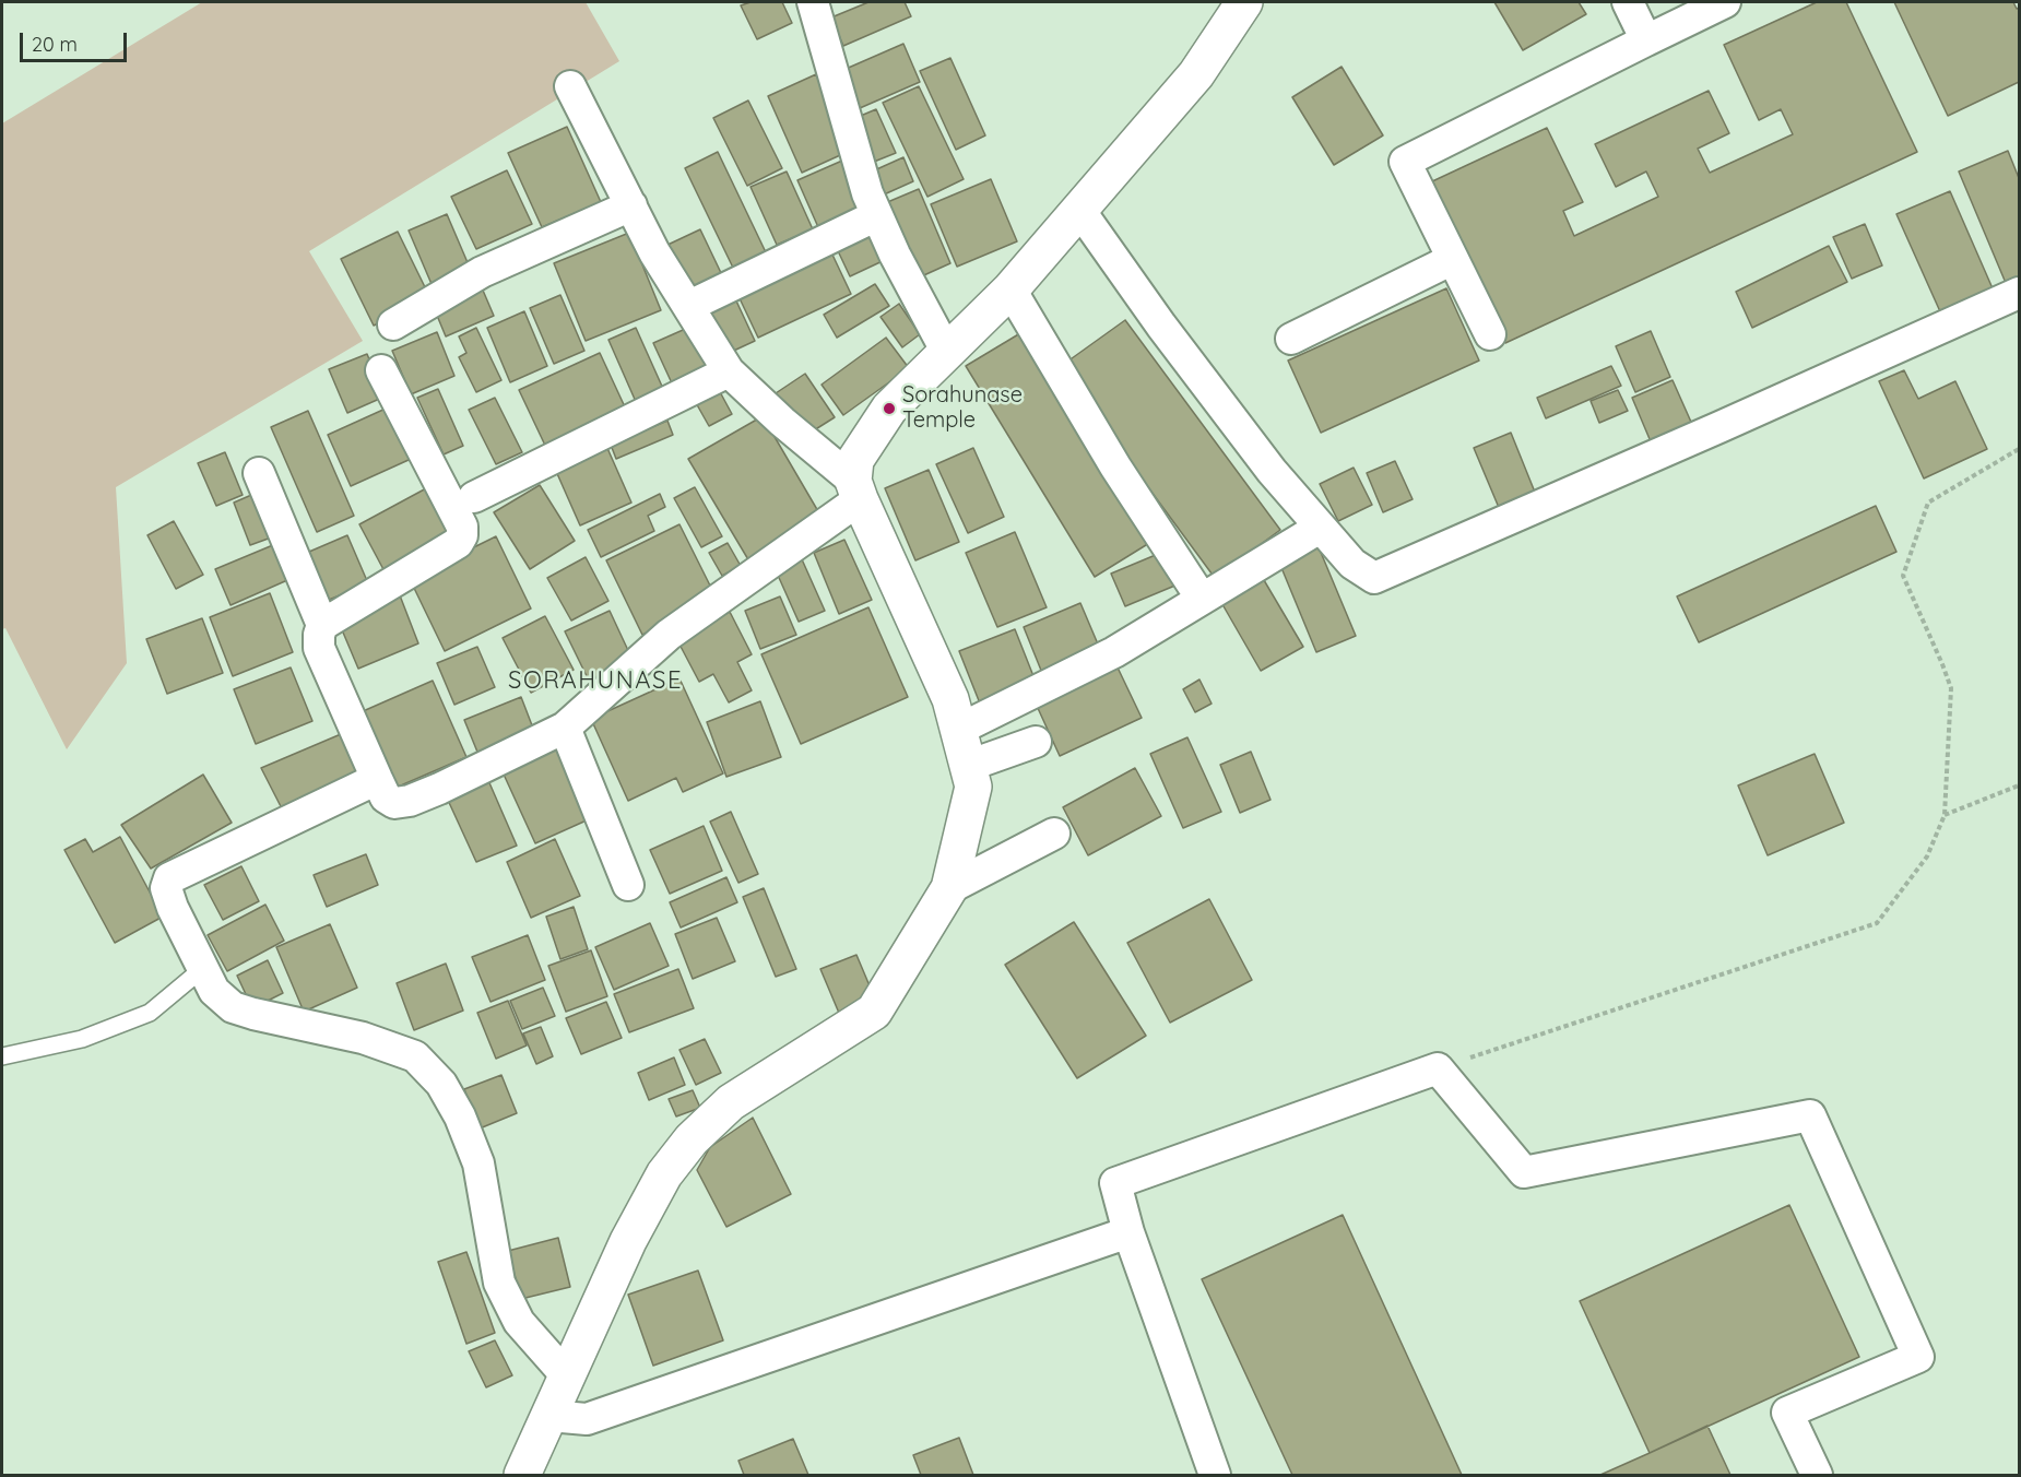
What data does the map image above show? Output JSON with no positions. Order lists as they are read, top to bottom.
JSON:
{
  "districts": ["SORAHUNASE"],
  "places": ["Sorahunase Temple"],
  "scale_bar": "20 m"
}
